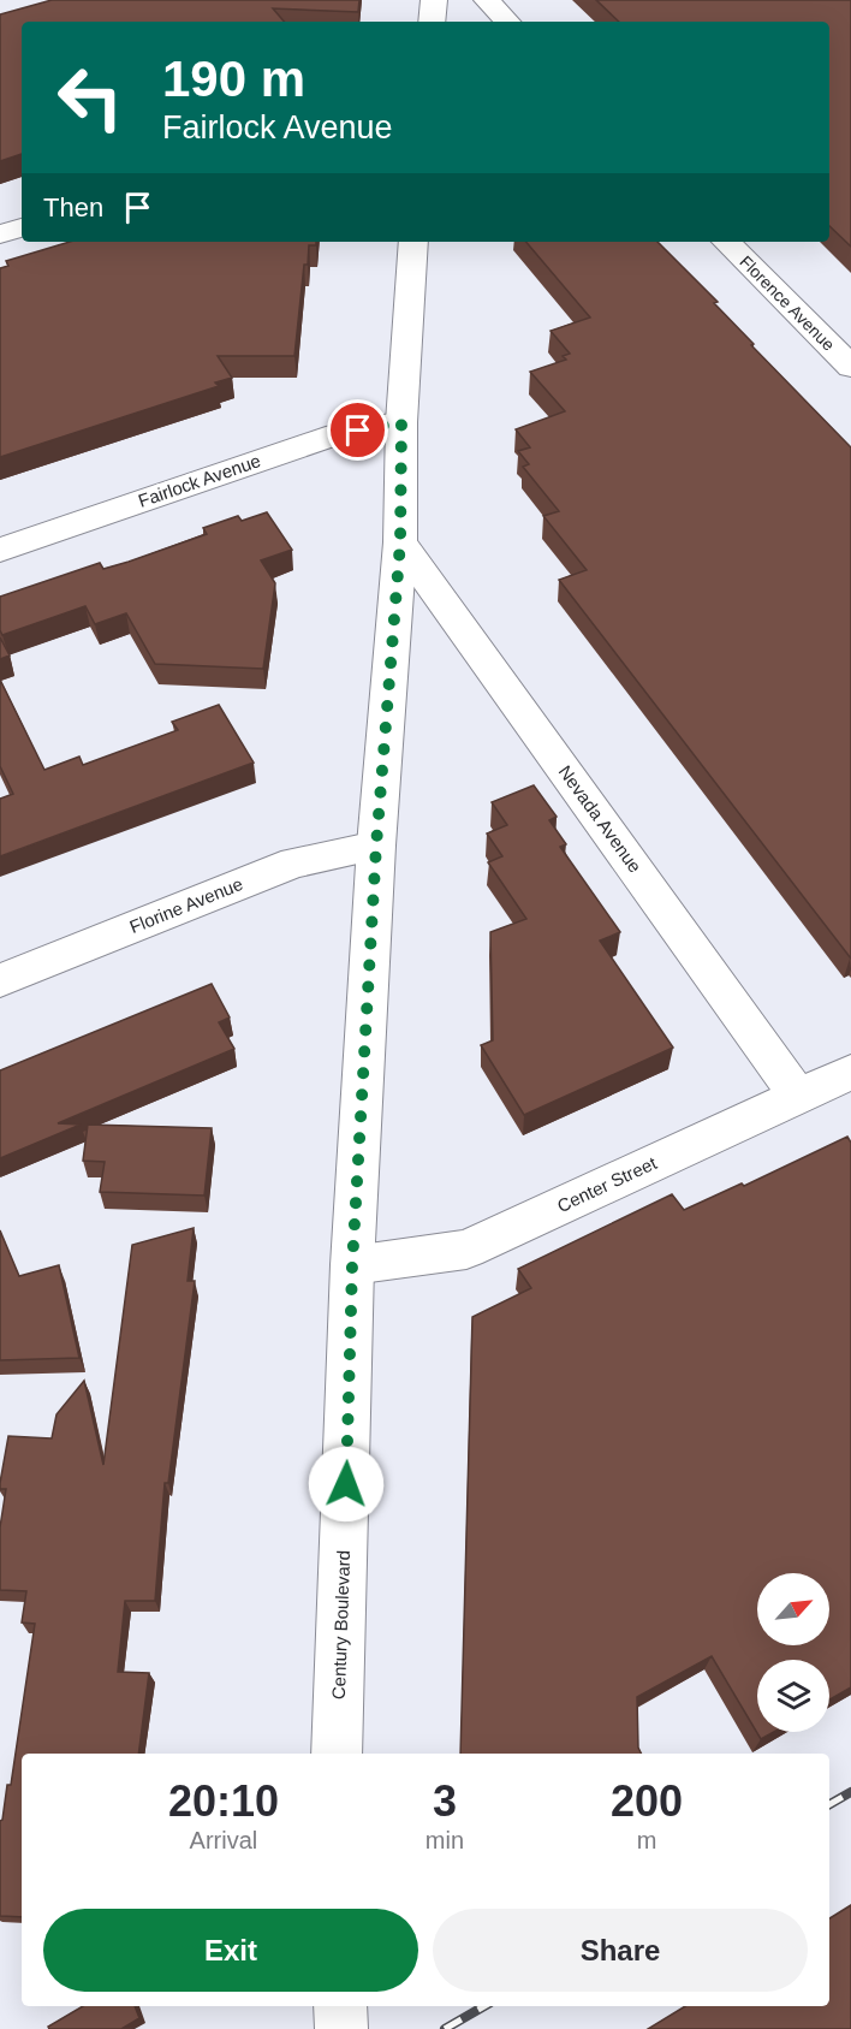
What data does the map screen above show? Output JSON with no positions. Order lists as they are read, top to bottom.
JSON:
{
  "streets": {
    "street": [
      "Florence Avenue",
      "Fairlock Avenue",
      "Nevada Avenue",
      "Florine Avenue",
      "Center Street",
      "Century Boulevard"
    ]
  },
  "crossings": [
    ["Fairlock Avenue", "Century Boulevard"],
    ["Nevada Avenue", "Center Street"],
    ["Nevada Avenue", "Century Boulevard"],
    ["Florine Avenue", "Century Boulevard"],
    ["Center Street", "Century Boulevard"]
  ],
  "north": "top right",
  "page": {
    "turn": ["190 m", "Fairlock Avenue"],
    "then": "Then",
    "eta": [
      "20:10",
      "Arrival",
      "3",
      "min",
      "200",
      "m"
    ],
    "buttons": ["Exit", "Share"]
  }
}
